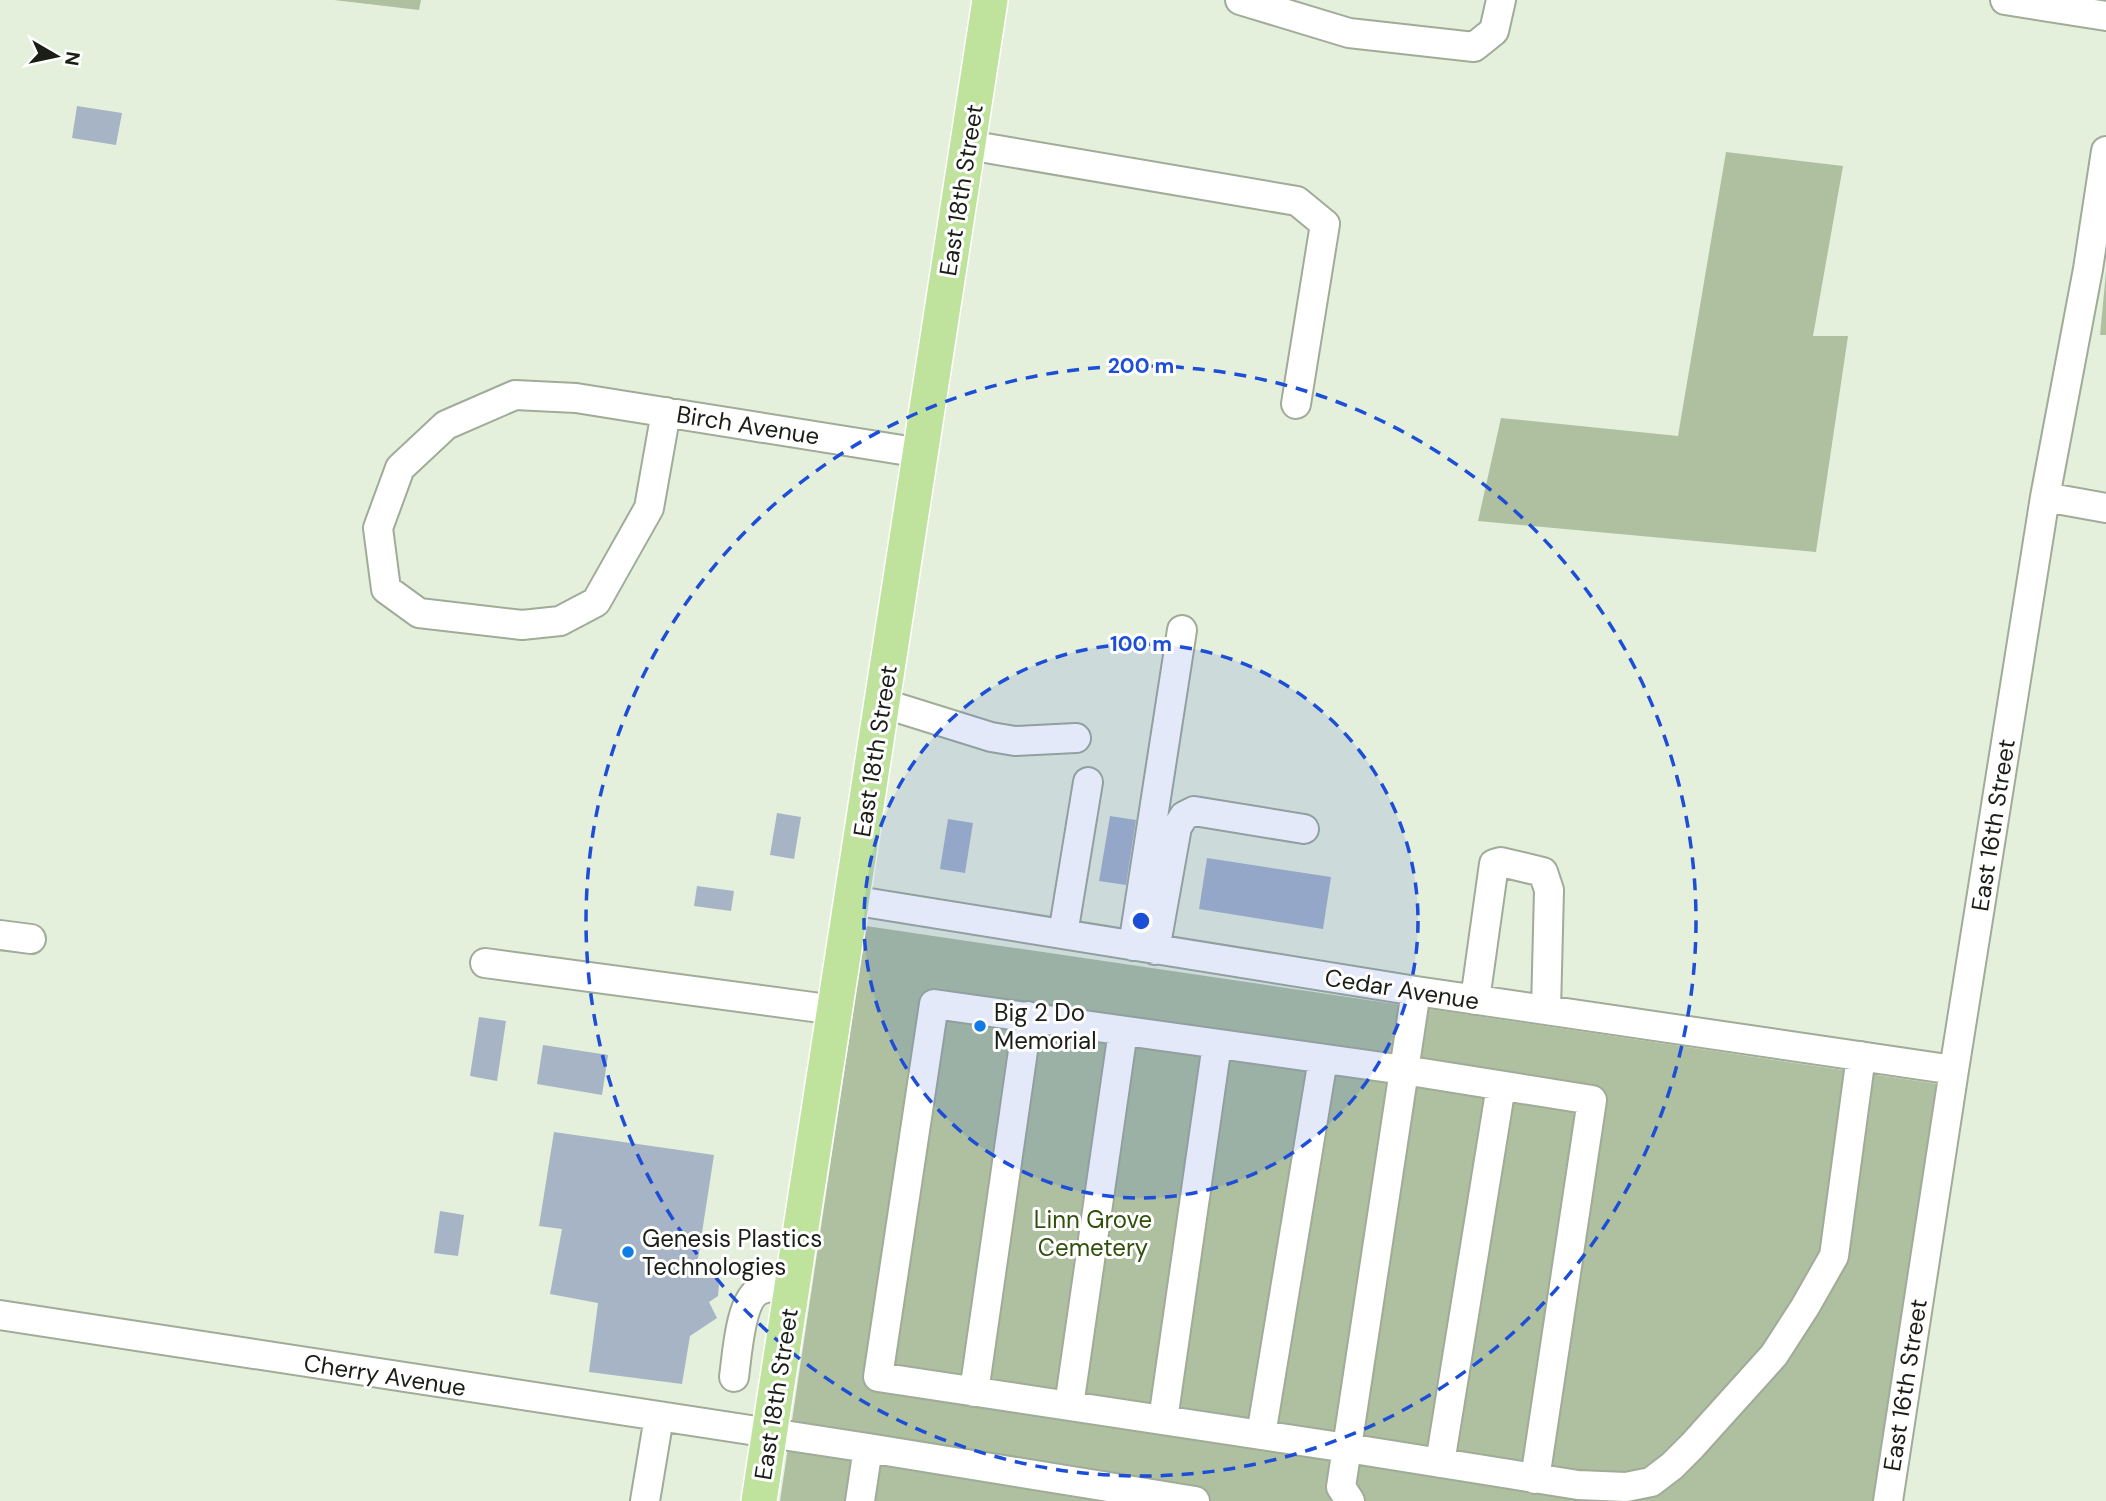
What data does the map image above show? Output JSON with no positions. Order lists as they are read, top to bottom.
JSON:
{
  "streets": {
    "main road": ["East 18th Street"],
    "street": [
      "Birch Avenue",
      "East 16th Street",
      "Cedar Avenue",
      "Cherry Avenue"
    ]
  },
  "crossings": [
    ["East 18th Street", "Birch Avenue"],
    ["East 18th Street", "Cedar Avenue"],
    ["East 18th Street", "Cherry Avenue"],
    ["East 16th Street", "Cedar Avenue"]
  ],
  "parks": ["Linn Grove Cemetery"],
  "places": ["Big 2 Do Memorial", "Genesis Plastics Technologies"],
  "north": "right",
  "rings": ["200 m", "100 m"]
}
